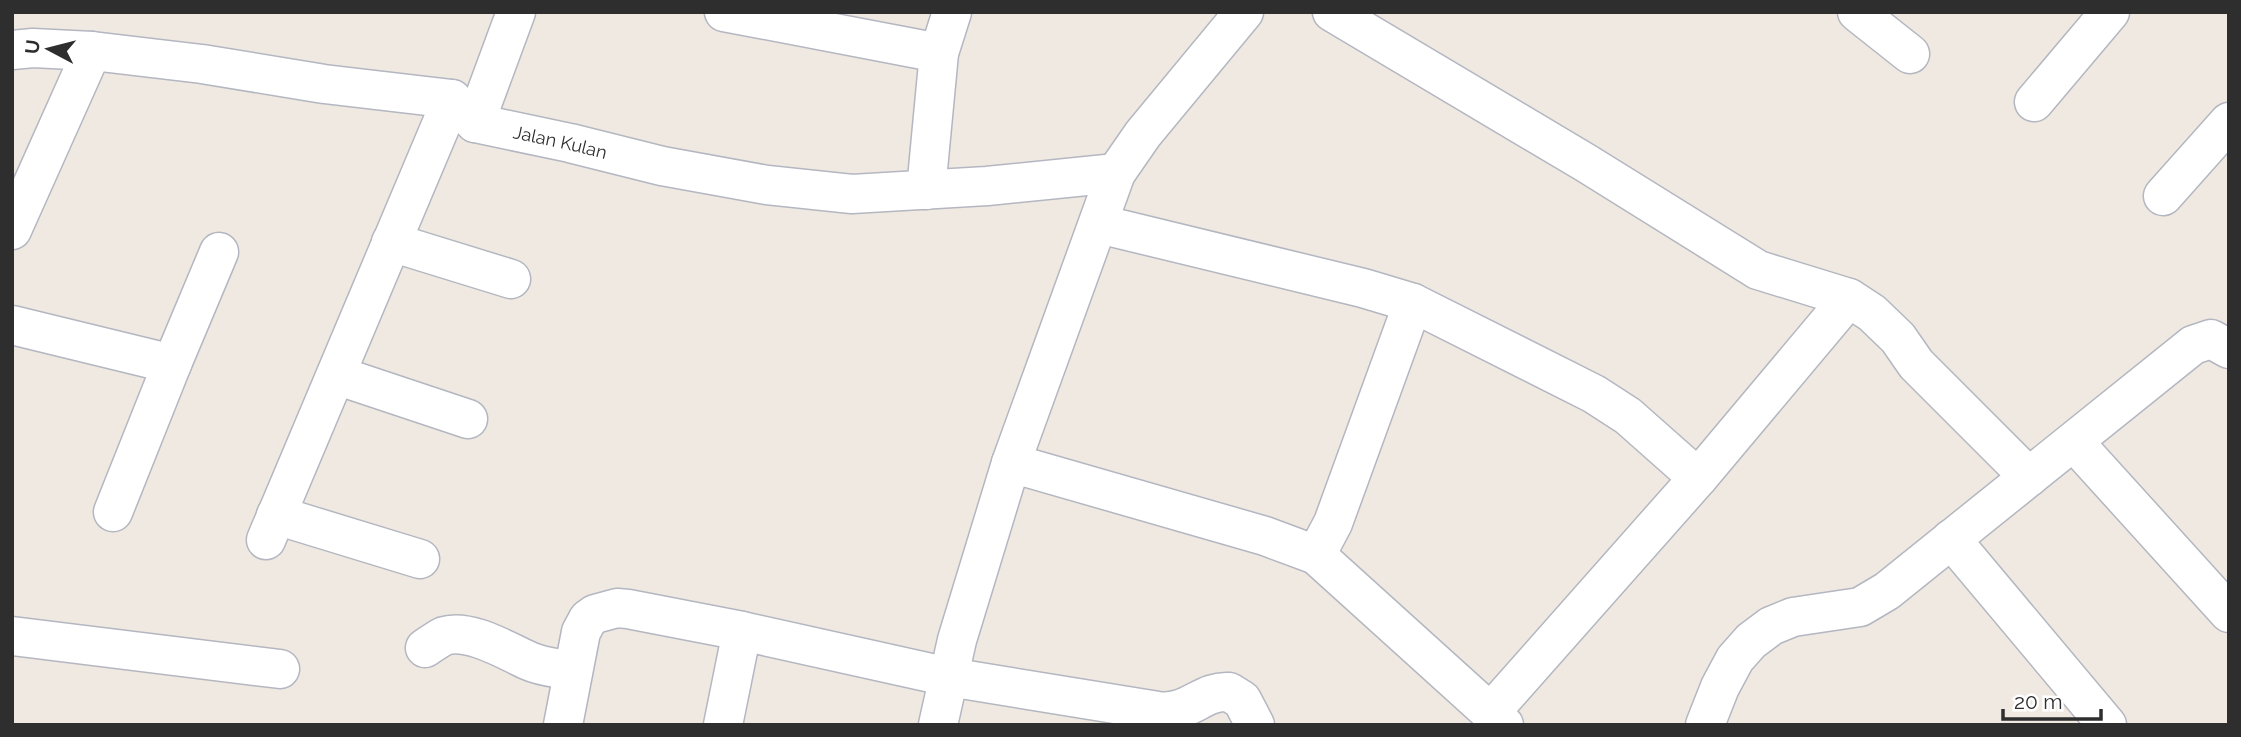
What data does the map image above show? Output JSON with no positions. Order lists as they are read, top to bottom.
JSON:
{
  "streets": {
    "street": ["Jalan Kulan"]
  },
  "scale_bar": "20 m",
  "north": "left"
}
